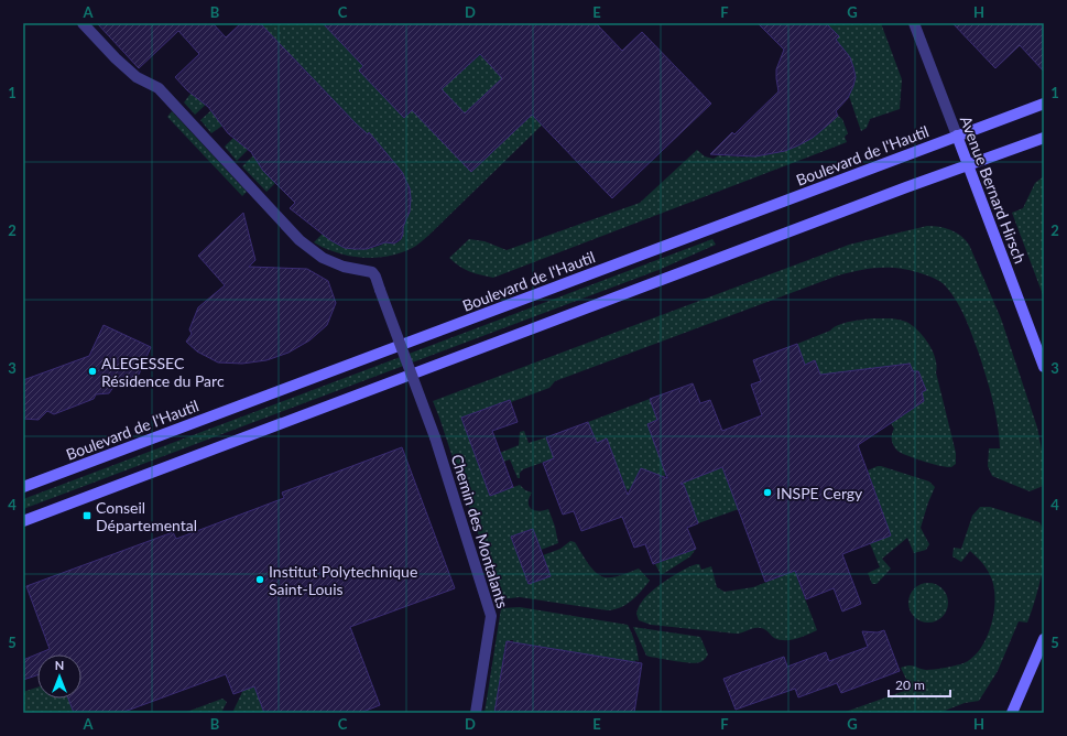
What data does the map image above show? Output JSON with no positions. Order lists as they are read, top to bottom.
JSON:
{
  "streets": {
    "main road": ["Boulevard de l'Hautil", "Avenue Bernard Hirsch"],
    "street": ["Chemin des Montalants"]
  },
  "crossings": [
    ["Boulevard de l'Hautil", "Avenue Bernard Hirsch"]
  ],
  "places": {
    "other": ["ALEGESSEC Résidence du Parc", "INSPE Cergy", "Institut Polytechnique Saint-Louis"],
    "transit": ["Conseil Départemental"]
  },
  "scale_bar": "20 m",
  "north": "top",
  "grid": {
    "columns": [
      "A",
      "B",
      "C",
      "D",
      "E",
      "F",
      "G",
      "H"
    ],
    "rows": [
      "1",
      "2",
      "3",
      "4",
      "5"
    ]
  }
}
